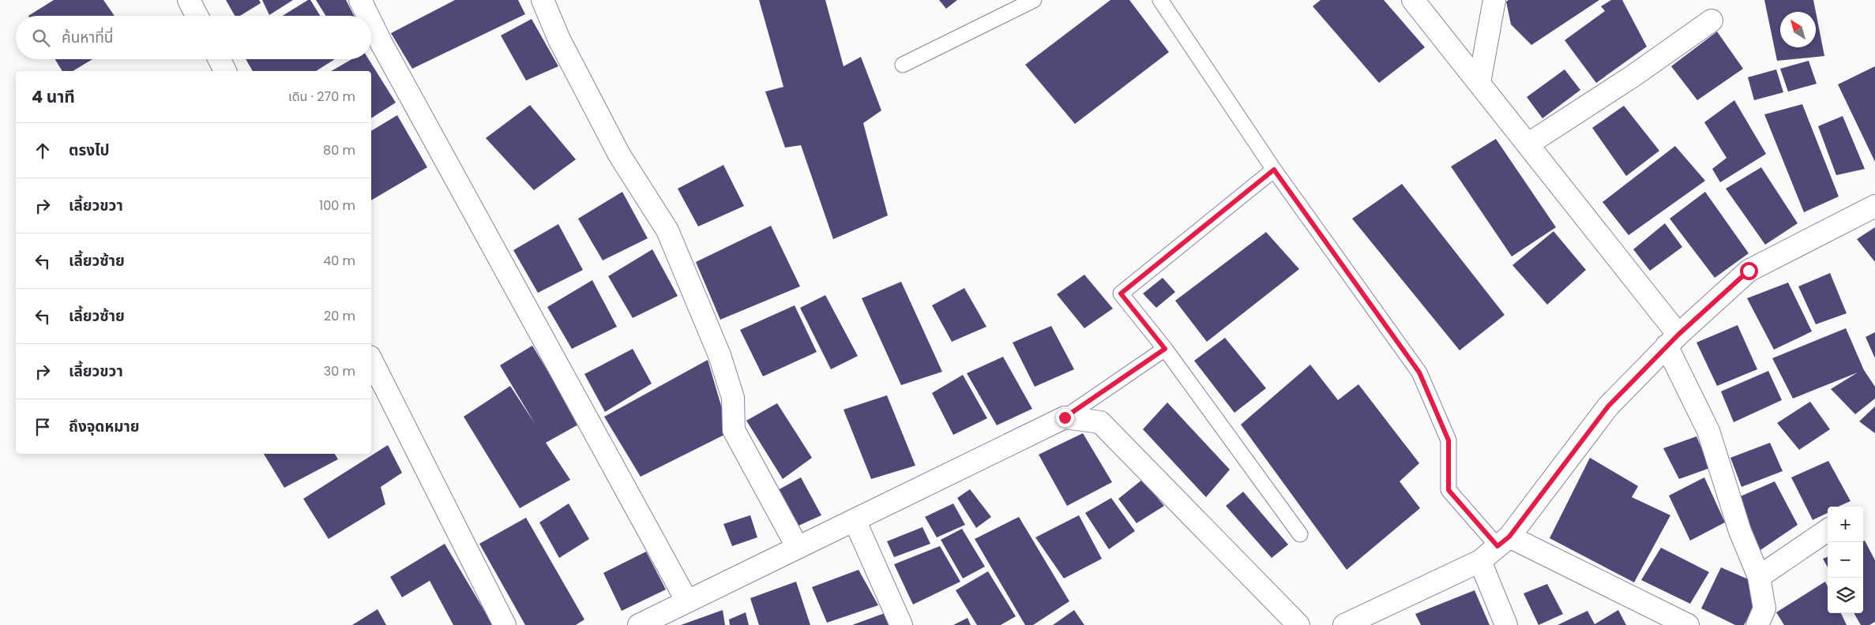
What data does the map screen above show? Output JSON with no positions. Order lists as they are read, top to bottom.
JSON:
{
  "north": "top left",
  "page": {
    "search": "ค้นหาที่นี่",
    "heading": ["4 นาที", "เดิน · 270 m"],
    "list": [
      ["ตรงไป", "80 m"],
      ["เลี้ยวขวา", "100 m"],
      ["เลี้ยวซ้าย", "40 m"],
      ["เลี้ยวซ้าย", "20 m"],
      ["เลี้ยวขวา", "30 m"],
      "ถึงจุดหมาย"
    ],
    "map_buttons": ["+", "−"]
  }
}
